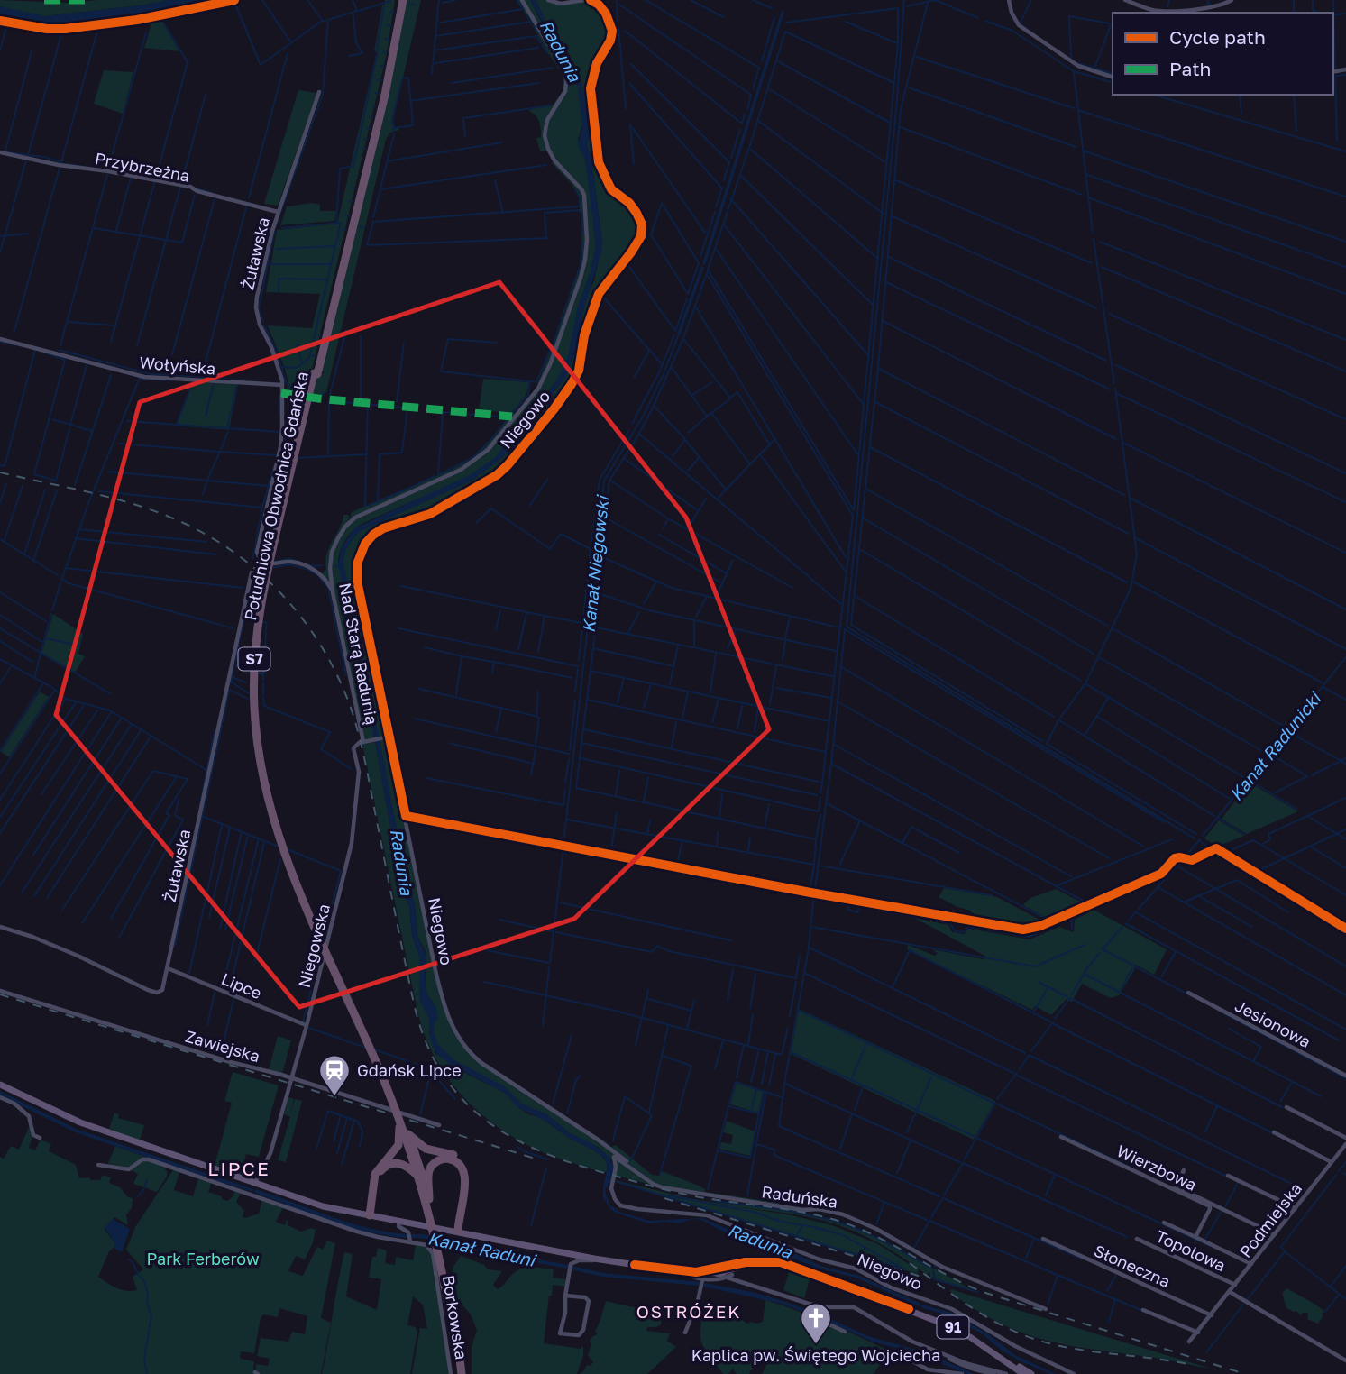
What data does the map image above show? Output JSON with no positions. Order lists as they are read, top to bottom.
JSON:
{
  "streets": {
    "highway": ["Południowa Obwodnica Gdańska", "S7"],
    "main road": ["91"],
    "street": [
      "Przybrzeżna",
      "Żuławska",
      "Wołyńska",
      "Niegowo",
      "Nad Starą Radunią",
      "Niegowska",
      "Lipce",
      "Jesionowa",
      "Zawiejska",
      "Wierzbowa",
      "Raduńska",
      "Podmiejska",
      "Topolowa",
      "Słoneczna",
      "Borkowska"
    ]
  },
  "crossings": [
    ["Przybrzeżna", "Żuławska"],
    ["Żuławska", "Wołyńska"],
    ["Żuławska", "Nad Starą Radunią"],
    ["Żuławska", "Lipce"],
    ["Niegowo", "Raduńska"],
    ["Południowa Obwodnica Gdańska", "S7"],
    ["Nad Starą Radunią", "Niegowska"],
    ["Niegowska", "Lipce"],
    ["Niegowska", "Zawiejska"],
    ["Niegowska", "91"],
    ["Podmiejska", "Topolowa"],
    ["Podmiejska", "Słoneczna"]
  ],
  "districts": ["LIPCE", "OSTRÓŻEK"],
  "water": [
    "Radunia",
    "Kanał Niegowski",
    "Kanał Radunicki",
    "Kanał Raduni"
  ],
  "parks": ["Park Ferberów"],
  "places": {
    "station": ["Gdańsk Lipce"],
    "church": ["Kaplica pw. Świętego Wojciecha"]
  },
  "legend": ["Cycle path", "Path"]
}
